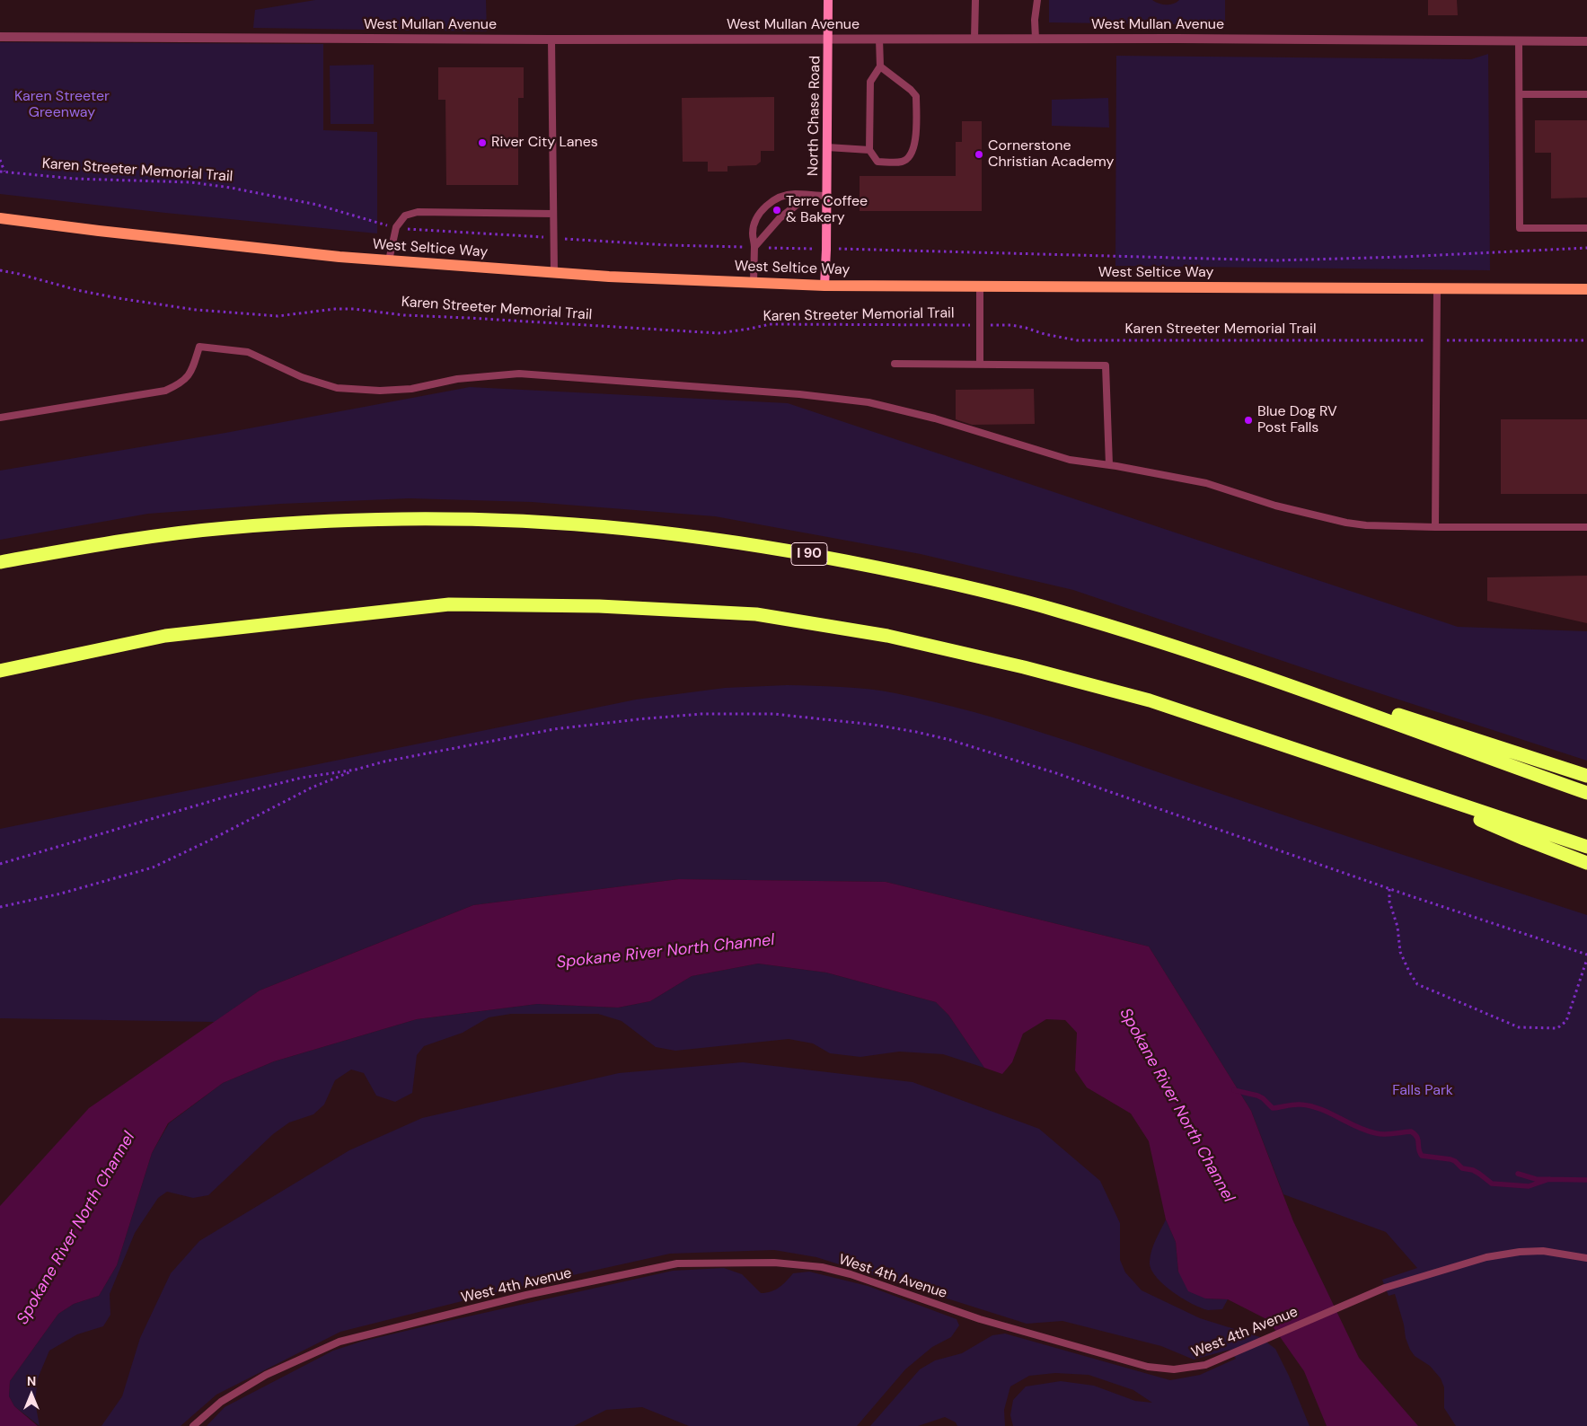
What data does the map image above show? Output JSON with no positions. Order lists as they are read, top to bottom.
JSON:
{
  "streets": {
    "highway": ["I 90"],
    "main road": ["West Seltice Way"],
    "street": ["West Mullan Avenue", "North Chase Road"],
    "lane": ["West 4th Avenue"],
    "path": ["Karen Streeter Memorial Trail"]
  },
  "crossings": [
    ["West Mullan Avenue", "North Chase Road"],
    ["North Chase Road", "Karen Streeter Memorial Trail"],
    ["North Chase Road", "West Seltice Way"]
  ],
  "water": ["Spokane River North Channel"],
  "parks": ["Karen Streeter Greenway", "Falls Park"],
  "places": [
    "River City Lanes",
    "Cornerstone Christian Academy",
    "Terre Coffee & Bakery",
    "Blue Dog RV Post Falls"
  ],
  "north": "top"
}
